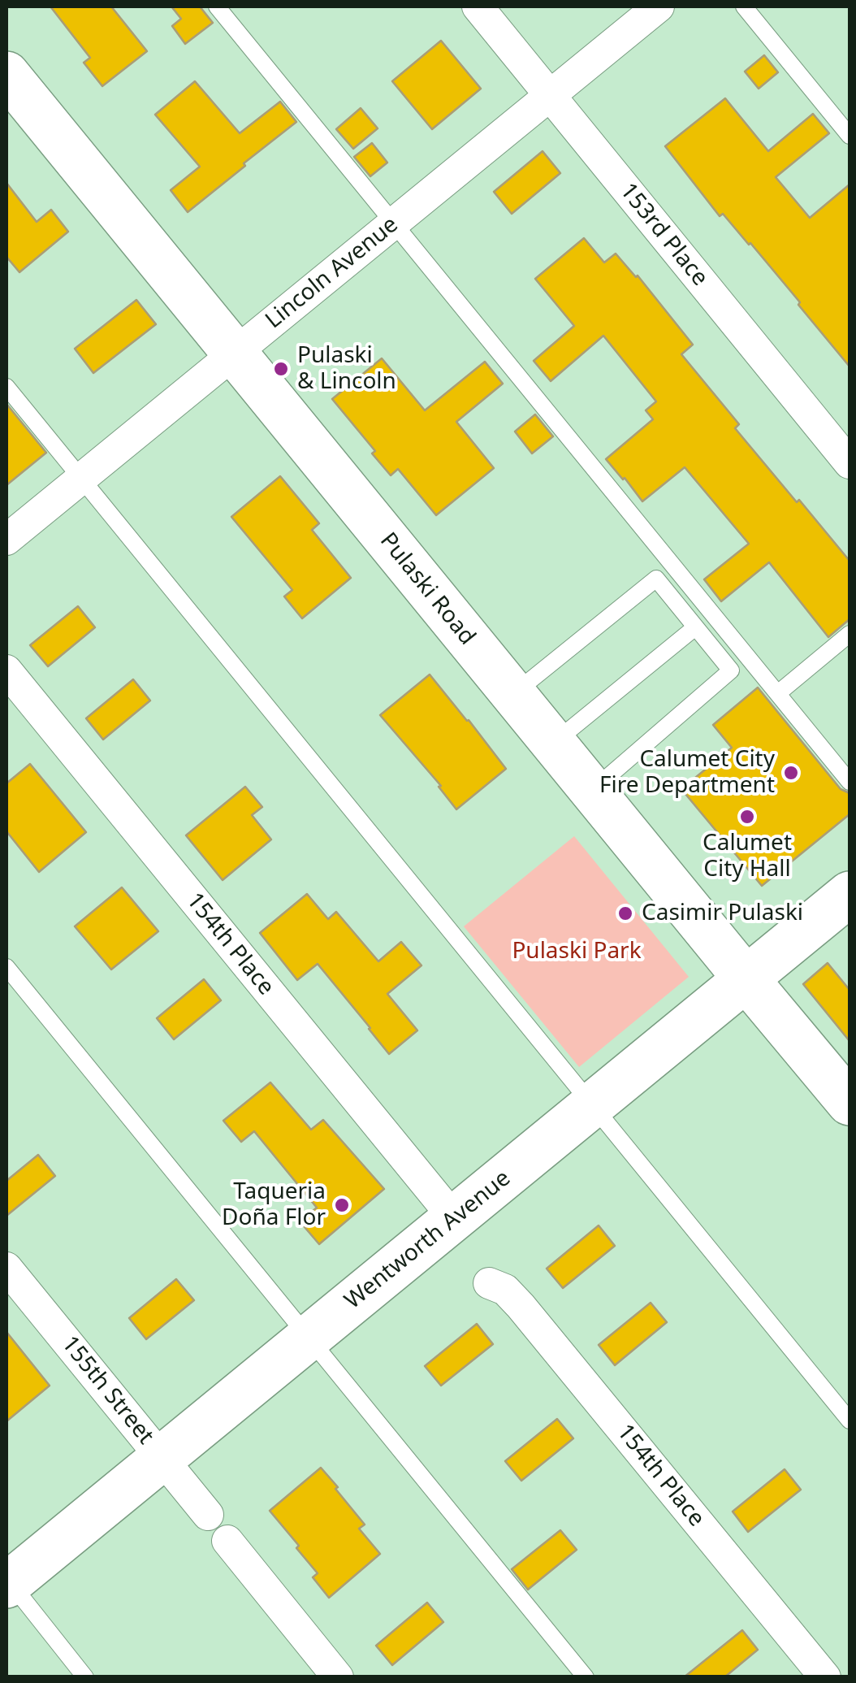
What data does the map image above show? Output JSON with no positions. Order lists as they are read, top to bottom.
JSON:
{
  "streets": {
    "street": [
      "153rd Place",
      "Lincoln Avenue",
      "Pulaski Road",
      "154th Place",
      "Wentworth Avenue",
      "155th Street"
    ]
  },
  "crossings": [
    ["153rd Place", "Lincoln Avenue"],
    ["Lincoln Avenue", "Pulaski Road"],
    ["Pulaski Road", "Wentworth Avenue"],
    ["154th Place", "Wentworth Avenue"],
    ["Wentworth Avenue", "155th Street"]
  ],
  "parks": ["Pulaski Park"],
  "places": [
    "Pulaski & Lincoln",
    "Calumet City Fire Department",
    "Calumet City Hall",
    "Casimir Pulaski",
    "Taqueria Doña Flor"
  ]
}
